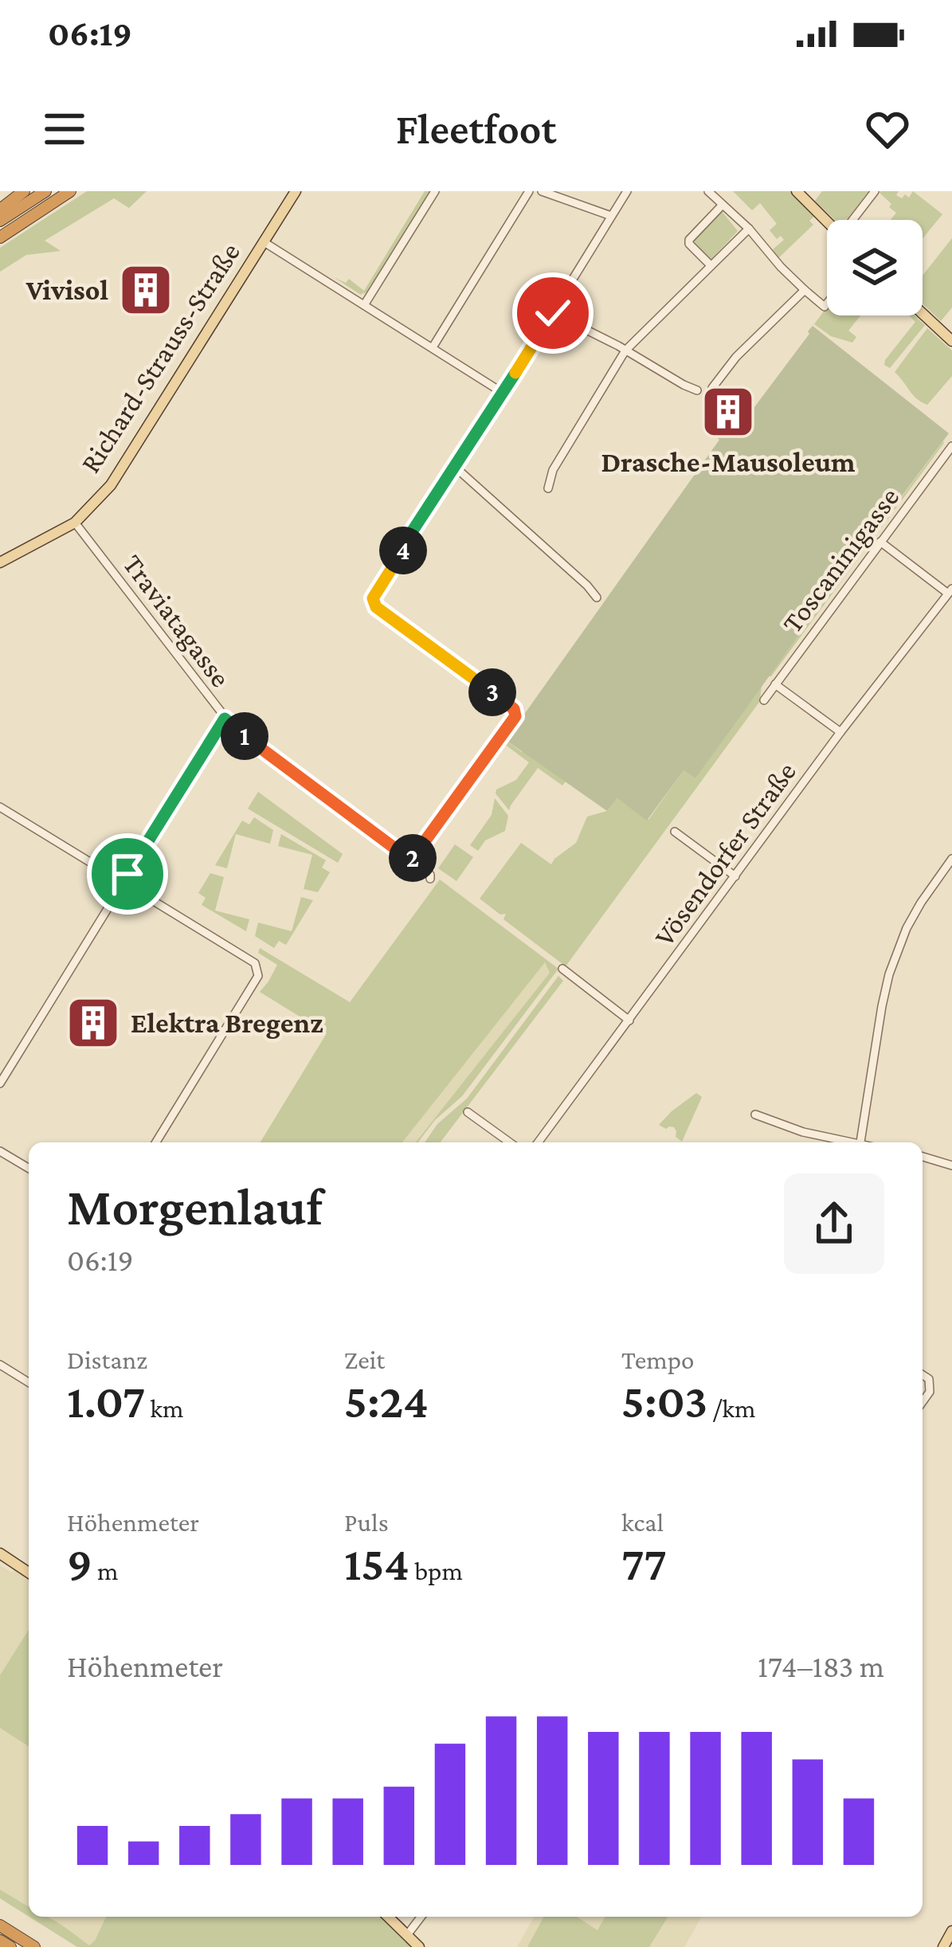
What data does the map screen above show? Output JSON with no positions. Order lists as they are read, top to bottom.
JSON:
{
  "streets": {
    "main road": ["Richard-Strauss-Straße"],
    "street": ["Toscaninigasse", "Traviatagasse", "Vösendorfer Straße"]
  },
  "crossings": [
    ["Richard-Strauss-Straße", "Traviatagasse"]
  ],
  "places": {
    "building": ["Vivisol", "Drasche-Mausoleum", "Elektra Bregenz"]
  },
  "page": {
    "status": "06:19",
    "header": "Fleetfoot",
    "pins": [
      "4",
      "3",
      "1",
      "2"
    ],
    "heading": ["Morgenlauf", "06:19"],
    "stats": [
      ["Distanz", "1.07 km"],
      ["Zeit", "5:24"],
      ["Tempo", "5:03 /km"],
      ["Höhenmeter", "9 m"],
      ["Puls", "154 bpm"],
      ["kcal", "77"]
    ],
    "chart": ["Höhenmeter", "174–183 m"]
  }
}
